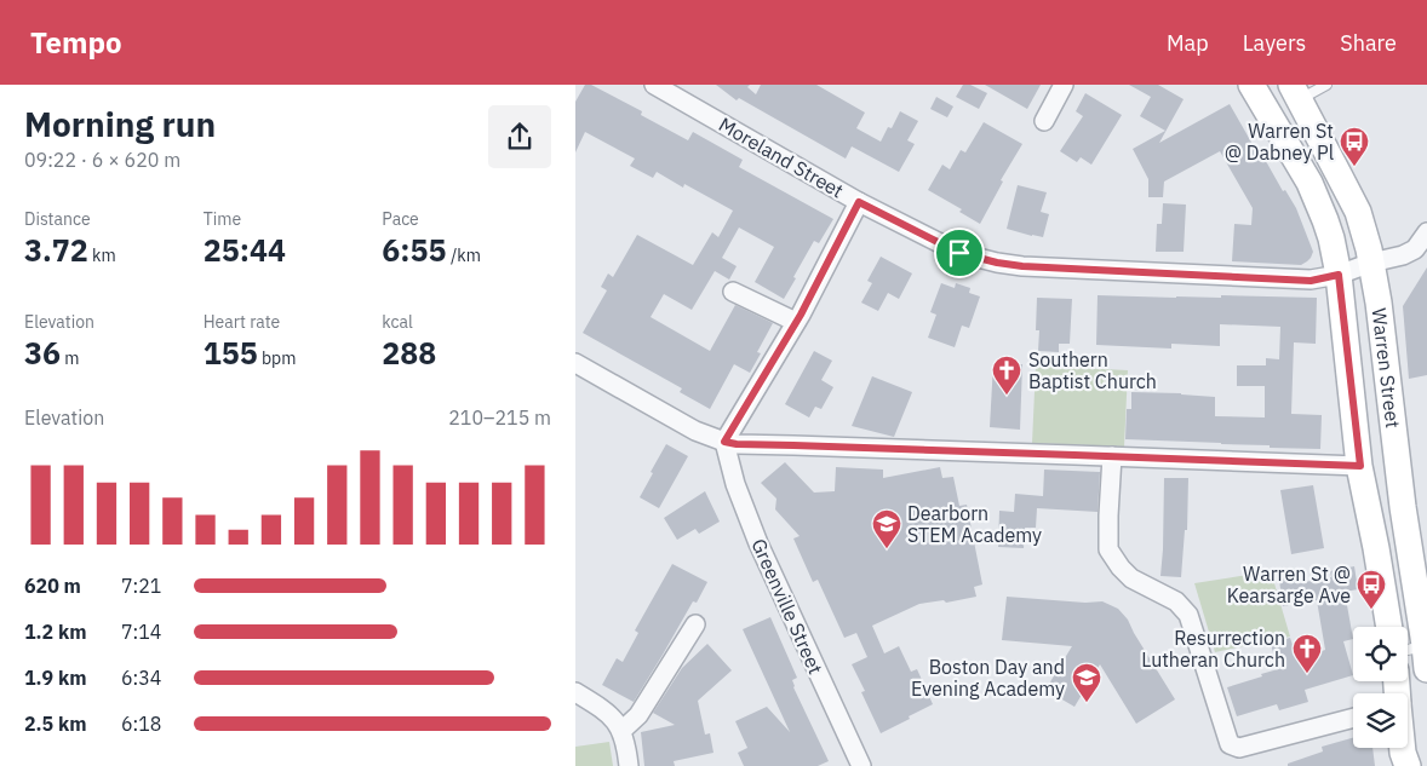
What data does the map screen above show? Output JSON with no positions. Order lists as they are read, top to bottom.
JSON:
{
  "streets": {
    "main road": ["Warren Street"],
    "street": ["Moreland Street", "Greenville Street"]
  },
  "crossings": [
    ["Moreland Street", "Warren Street"]
  ],
  "places": {
    "bus stop": ["Warren St @ Dabney Pl", "Warren St @ Kearsarge Ave"],
    "church": ["Southern Baptist Church", "Resurrection Lutheran Church"],
    "school or university": ["Dearborn STEM Academy", "Boston Day and Evening Academy"]
  },
  "page": {
    "header": "Tempo",
    "nav": ["Map", "Layers", "Share"],
    "heading": ["Morning run", "09:22 · 6 × 620 m"],
    "stats": [
      ["Distance", "3.72 km"],
      ["Time", "25:44"],
      ["Pace", "6:55 /km"],
      ["Elevation", "36 m"],
      ["Heart rate", "155 bpm"],
      ["kcal", "288"]
    ],
    "chart": ["Elevation", "210–215 m"],
    "list": [
      {
        "name": "620 m",
        "note": "7:21"
      },
      {
        "name": "1.2 km",
        "note": "7:14"
      },
      {
        "name": "1.9 km",
        "note": "6:34"
      },
      {
        "name": "2.5 km",
        "note": "6:18"
      }
    ]
  }
}
